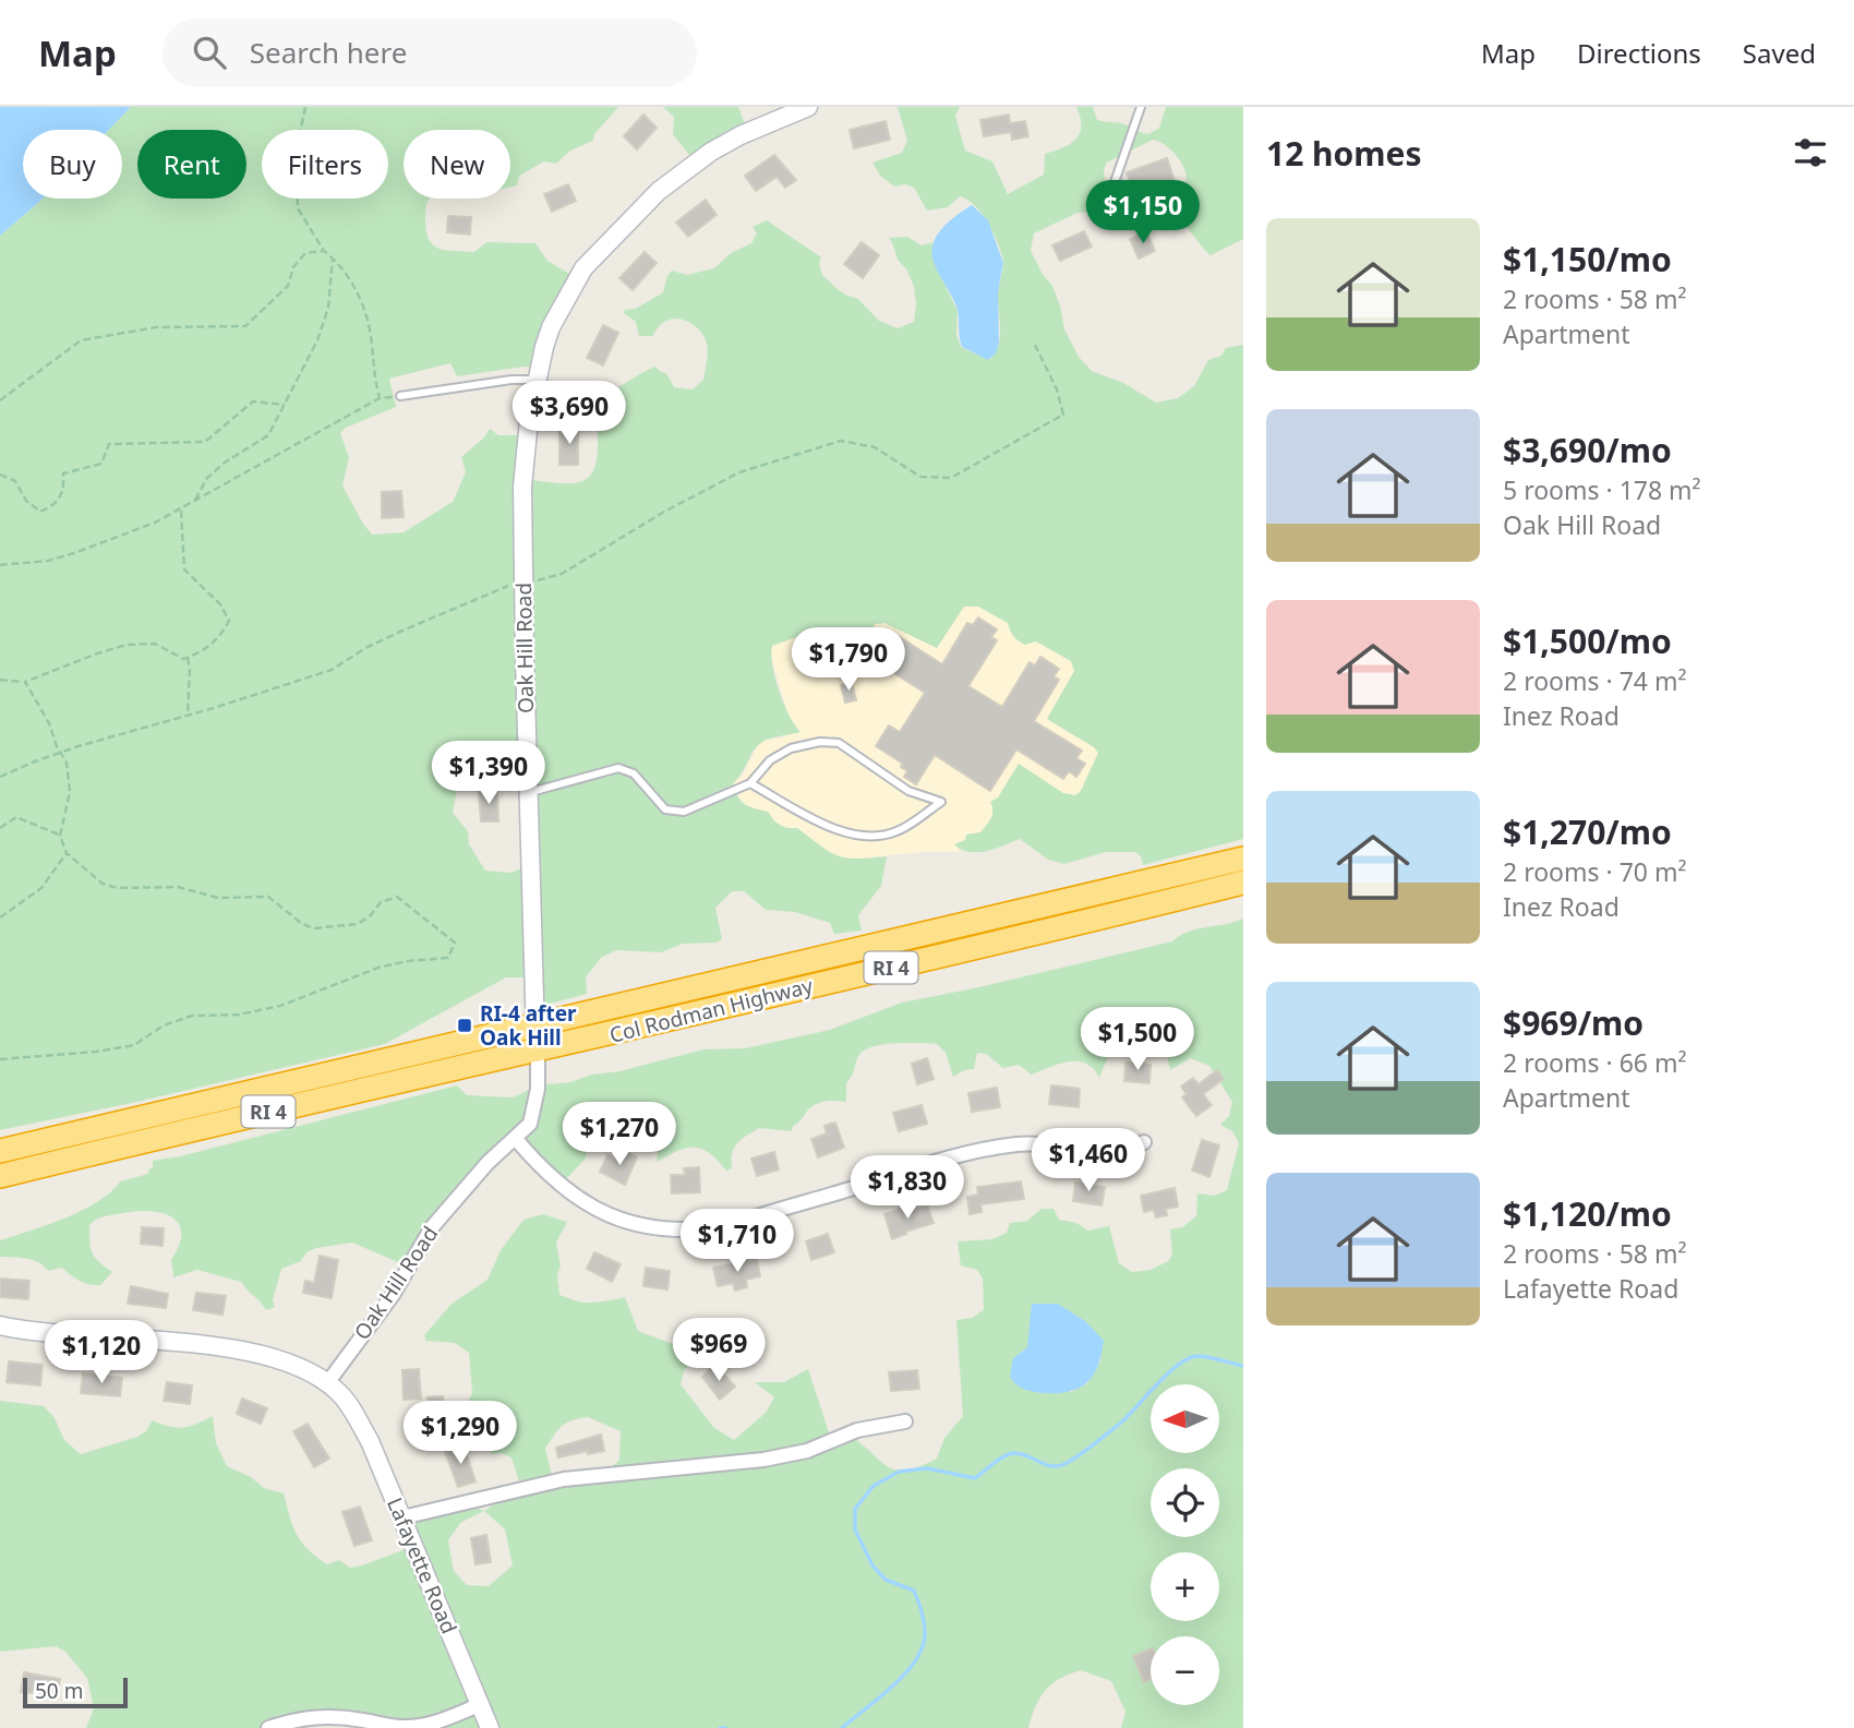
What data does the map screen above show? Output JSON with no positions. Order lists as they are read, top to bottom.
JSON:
{
  "streets": {
    "highway": ["RI 4", "Col Rodman Highway"],
    "street": ["Oak Hill Road", "Lafayette Road"]
  },
  "crossings": [
    ["Oak Hill Road", "Col Rodman Highway"],
    ["Oak Hill Road", "Lafayette Road"]
  ],
  "places": {
    "transit": ["RI-4 after Oak Hill"]
  },
  "scale_bar": "50 m",
  "north": "left",
  "page": {
    "header": "Map",
    "search": "Search here",
    "nav": ["Map", "Directions", "Saved"],
    "heading": "12 homes",
    "chip": [
      "Buy",
      "Rent",
      "Filters",
      "New"
    ],
    "price": [
      "$1,150",
      "$3,690",
      "$1,790",
      "$1,390",
      "$1,500",
      "$1,270",
      "$1,460",
      "$1,830",
      "$1,710",
      "$969",
      "$1,120",
      "$1,290"
    ],
    "list": [
      {
        "name": "$1,150/mo",
        "note": "2 rooms · 58 m² · Apartment"
      },
      {
        "name": "$3,690/mo",
        "note": "5 rooms · 178 m² · Oak Hill Road"
      },
      {
        "name": "$1,500/mo",
        "note": "2 rooms · 74 m² · Inez Road"
      },
      {
        "name": "$1,270/mo",
        "note": "2 rooms · 70 m² · Inez Road"
      },
      {
        "name": "$969/mo",
        "note": "2 rooms · 66 m² · Apartment"
      },
      {
        "name": "$1,120/mo",
        "note": "2 rooms · 58 m² · Lafayette Road"
      }
    ],
    "map_buttons": ["+", "−"],
    "scale": "50 m"
  }
}
